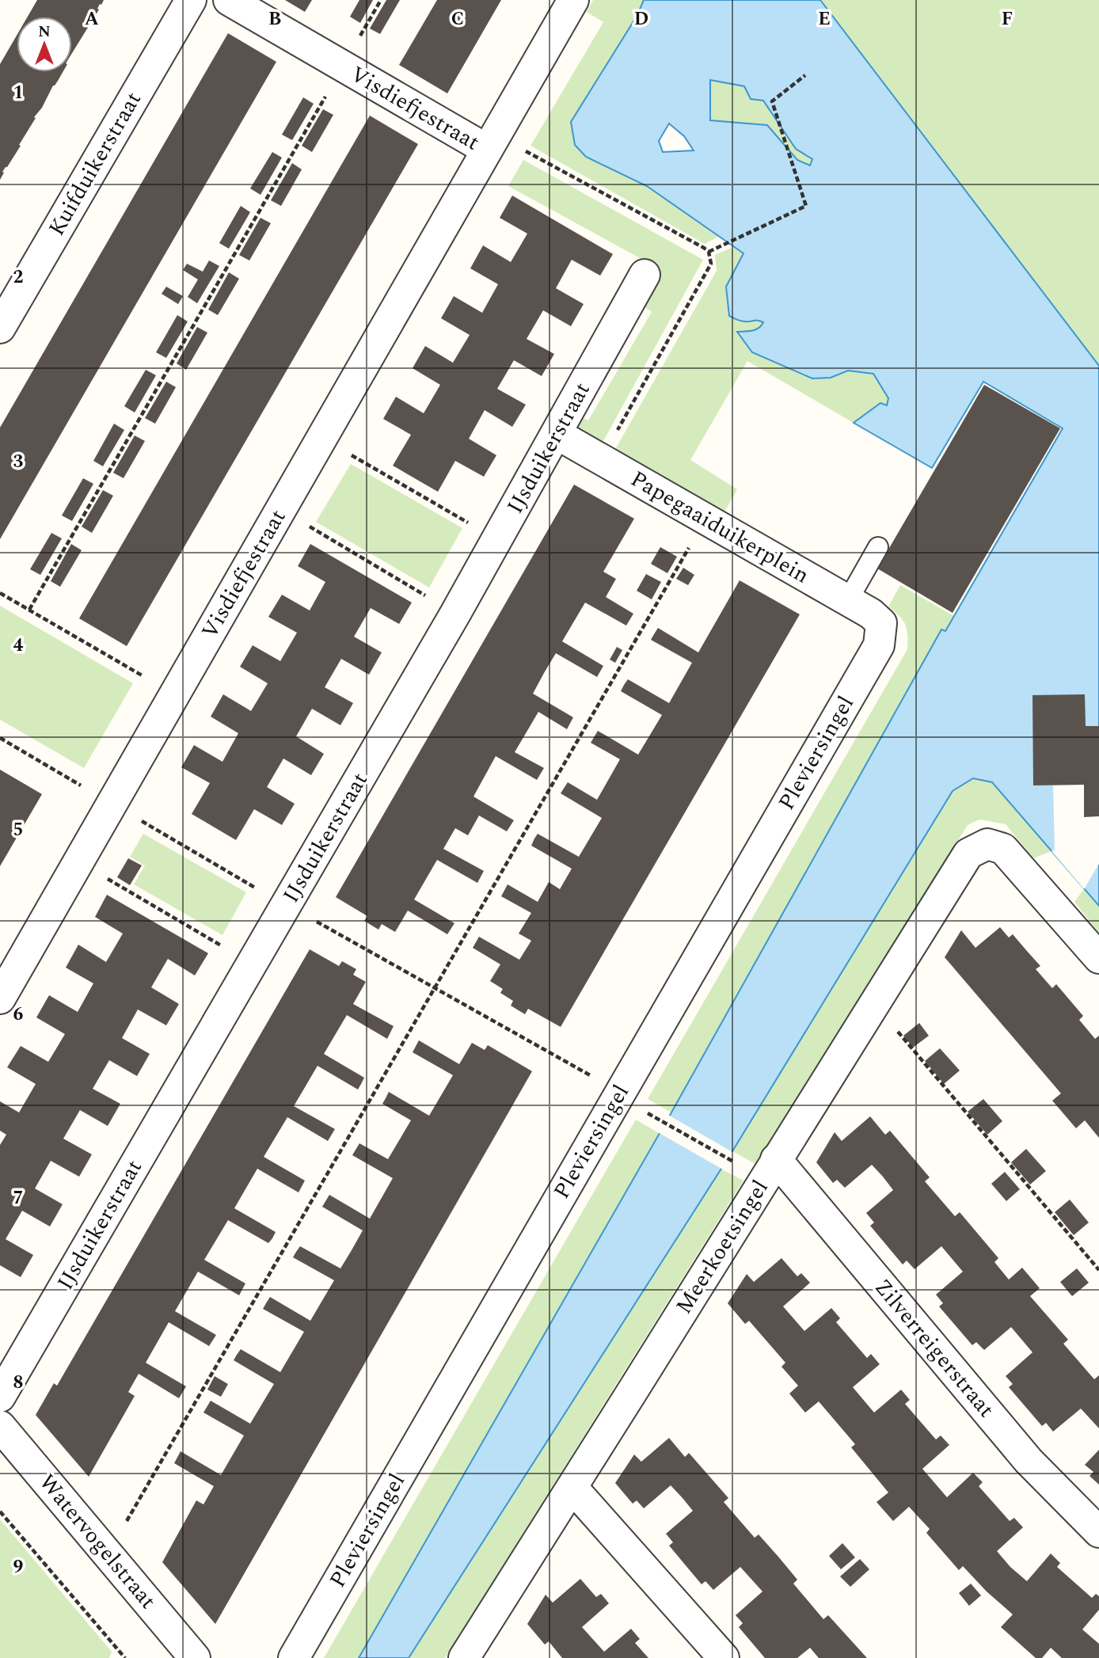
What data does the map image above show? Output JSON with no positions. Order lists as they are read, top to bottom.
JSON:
{
  "streets": {
    "street": [
      "Visdiefjestraat",
      "Kuifduikerstraat",
      "IJsduikerstraat",
      "Papegaaiduikerplein",
      "Pleviersingel",
      "Meerkoetsingel",
      "Zilverreigerstraat",
      "Watervogelstraat"
    ]
  },
  "crossings": [
    ["IJsduikerstraat", "Papegaaiduikerplein"],
    ["Papegaaiduikerplein", "Pleviersingel"],
    ["Meerkoetsingel", "Zilverreigerstraat"]
  ],
  "north": "top",
  "grid": {
    "columns": [
      "A",
      "B",
      "C",
      "D",
      "E",
      "F"
    ],
    "rows": [
      "1",
      "2",
      "3",
      "4",
      "5",
      "6",
      "7",
      "8",
      "9"
    ]
  }
}
